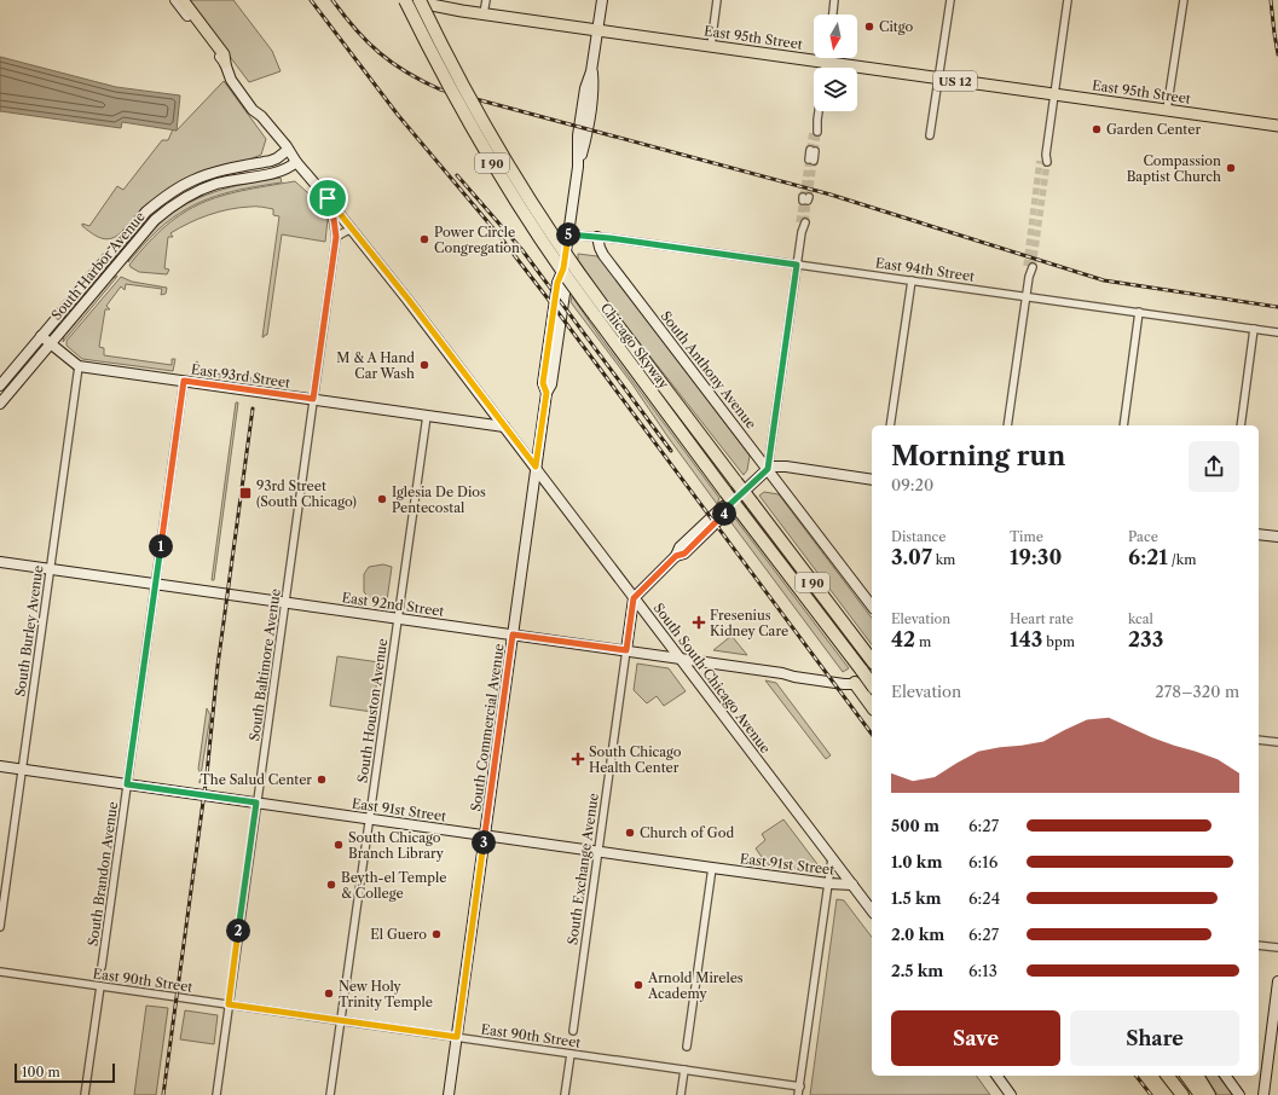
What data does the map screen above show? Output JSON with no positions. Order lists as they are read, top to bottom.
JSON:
{
  "streets": {
    "highway": ["I 90", "Chicago Skyway"],
    "main road": [
      "East 95th Street",
      "US 12",
      "South Harbor Avenue",
      "South Anthony Avenue",
      "East 93rd Street",
      "East 92nd Street",
      "South South Chicago Avenue",
      "South Commercial Avenue",
      "East 91st Street",
      "South Exchange Avenue"
    ],
    "street": [
      "East 94th Street",
      "South Burley Avenue",
      "South Baltimore Avenue",
      "South Houston Avenue",
      "South Brandon Avenue",
      "East 90th Street"
    ]
  },
  "crossings": [
    ["East 95th Street", "Chicago Skyway"],
    ["East 95th Street", "South Commercial Avenue"],
    ["South Harbor Avenue", "South South Chicago Avenue"],
    ["East 94th Street", "South Anthony Avenue"],
    ["East 94th Street", "South Commercial Avenue"],
    ["East 93rd Street", "South Burley Avenue"],
    ["East 93rd Street", "South Baltimore Avenue"],
    ["East 93rd Street", "South South Chicago Avenue"],
    ["East 93rd Street", "South Houston Avenue"],
    ["East 93rd Street", "South Brandon Avenue"],
    ["East 92nd Street", "South Burley Avenue"],
    ["East 92nd Street", "South Baltimore Avenue"],
    ["East 92nd Street", "South South Chicago Avenue"],
    ["East 92nd Street", "South Houston Avenue"],
    ["East 92nd Street", "South Commercial Avenue"],
    ["East 92nd Street", "South Exchange Avenue"],
    ["East 92nd Street", "South Brandon Avenue"],
    ["South Burley Avenue", "East 91st Street"],
    ["South Baltimore Avenue", "South South Chicago Avenue"],
    ["South Baltimore Avenue", "East 91st Street"],
    ["South Baltimore Avenue", "East 90th Street"],
    ["South South Chicago Avenue", "South Commercial Avenue"],
    ["South South Chicago Avenue", "East 91st Street"],
    ["South South Chicago Avenue", "South Exchange Avenue"],
    ["South Houston Avenue", "East 91st Street"],
    ["South Houston Avenue", "East 90th Street"],
    ["South Commercial Avenue", "East 91st Street"],
    ["South Commercial Avenue", "East 90th Street"],
    ["East 91st Street", "South Exchange Avenue"],
    ["East 91st Street", "South Brandon Avenue"]
  ],
  "places": {
    "other": [
      "Citgo",
      "Garden Center",
      "Compassion Baptist Church",
      "Power Circle Congregation",
      "M & A Hand Car Wash",
      "Iglesia De Dios Pentecostal",
      "The Salud Center",
      "Church of God",
      "South Chicago Branch Library",
      "Beyth-el Temple & College",
      "El Guero",
      "Arnold Mireles Academy",
      "New Holy Trinity Temple"
    ],
    "transit": ["93rd Street (South Chicago)"],
    "health": ["Fresenius Kidney Care", "South Chicago Health Center"]
  },
  "scale_bar": "100 m",
  "north": "bottom",
  "page": {
    "pins": [
      "5",
      "4",
      "1",
      "3",
      "2"
    ],
    "heading": ["Morning run", "09:20"],
    "stats": [
      ["Distance", "3.07 km"],
      ["Time", "19:30"],
      ["Pace", "6:21 /km"],
      ["Elevation", "42 m"],
      ["Heart rate", "143 bpm"],
      ["kcal", "233"]
    ],
    "chart": ["Elevation", "278–320 m"],
    "list": [
      {
        "name": "500 m",
        "note": "6:27"
      },
      {
        "name": "1.0 km",
        "note": "6:16"
      },
      {
        "name": "1.5 km",
        "note": "6:24"
      },
      {
        "name": "2.0 km",
        "note": "6:27"
      },
      {
        "name": "2.5 km",
        "note": "6:13"
      }
    ],
    "buttons": ["Save", "Share"],
    "scale": "100 m"
  }
}
